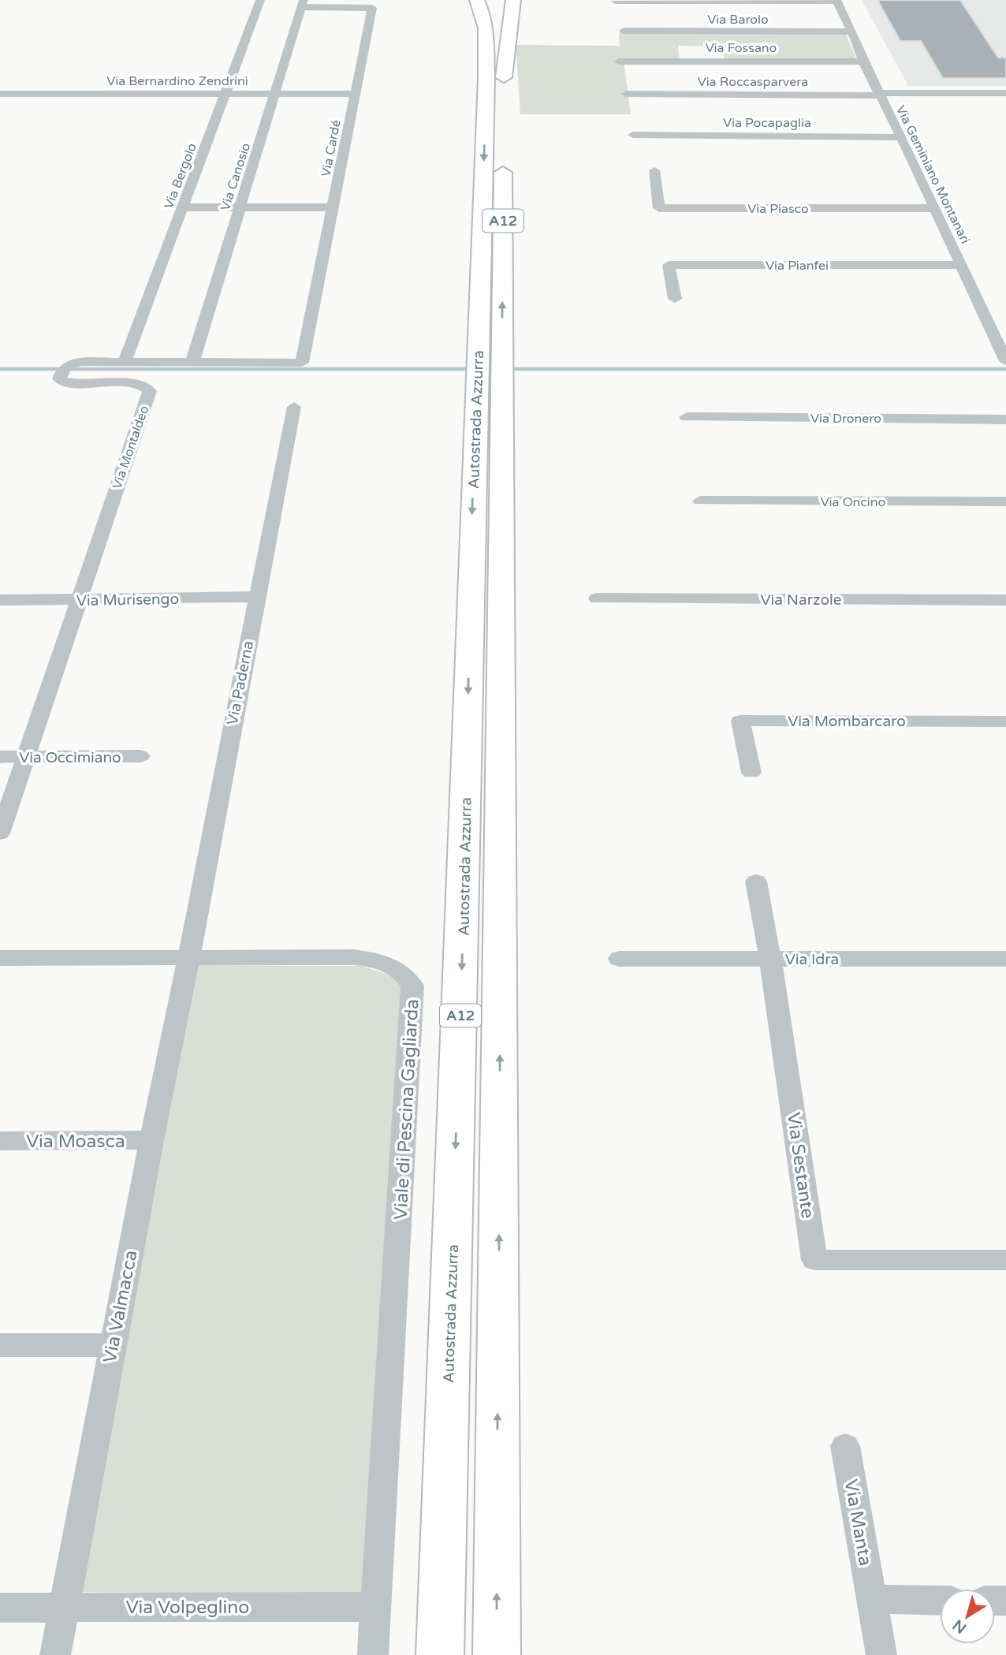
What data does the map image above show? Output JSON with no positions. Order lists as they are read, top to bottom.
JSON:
{
  "streets": {
    "highway": ["A12", "Autostrada Azzurra"],
    "street": [
      "Via Barolo",
      "Via Fossano",
      "Via Bernardino Zendrini",
      "Via Roccasparvera",
      "Via Pocapaglia",
      "Via Cardé",
      "Via Geminiano Montanari",
      "Via Bergolo",
      "Via Canosio",
      "Via Piasco",
      "Via Pianfei",
      "Via Dronero",
      "Via Montaldeo",
      "Via Oncino",
      "Via Murisengo",
      "Via Narzole",
      "Via Paderna",
      "Via Mombarcaro",
      "Via Occimiano",
      "Via Idra",
      "Viale di Pescina Gagliarda",
      "Via Moasca",
      "Via Sestante",
      "Via Valmacca",
      "Via Manta",
      "Via Volpeglino"
    ]
  },
  "crossings": [
    ["Via Barolo", "Via Geminiano Montanari"],
    ["Via Fossano", "Via Geminiano Montanari"],
    ["Via Bernardino Zendrini", "Via Cardé"],
    ["Via Bernardino Zendrini", "Via Bergolo"],
    ["Via Bernardino Zendrini", "Via Canosio"],
    ["Via Roccasparvera", "Via Geminiano Montanari"],
    ["Via Pocapaglia", "Via Geminiano Montanari"],
    ["Via Cardé", "Via Canosio"],
    ["Via Cardé", "Via Montaldeo"],
    ["Via Geminiano Montanari", "Via Piasco"],
    ["Via Geminiano Montanari", "Via Pianfei"],
    ["Via Bergolo", "Via Montaldeo"],
    ["Via Canosio", "Via Montaldeo"],
    ["Via Montaldeo", "Via Murisengo"],
    ["Via Montaldeo", "Via Occimiano"],
    ["Via Murisengo", "Via Paderna"],
    ["Via Paderna", "Viale di Pescina Gagliarda"],
    ["Via Paderna", "Via Valmacca"],
    ["Via Idra", "Via Sestante"],
    ["Viale di Pescina Gagliarda", "Via Valmacca"],
    ["Viale di Pescina Gagliarda", "Via Volpeglino"],
    ["Via Moasca", "Via Valmacca"],
    ["Via Valmacca", "Via Volpeglino"]
  ],
  "north": "bottom left"
}
